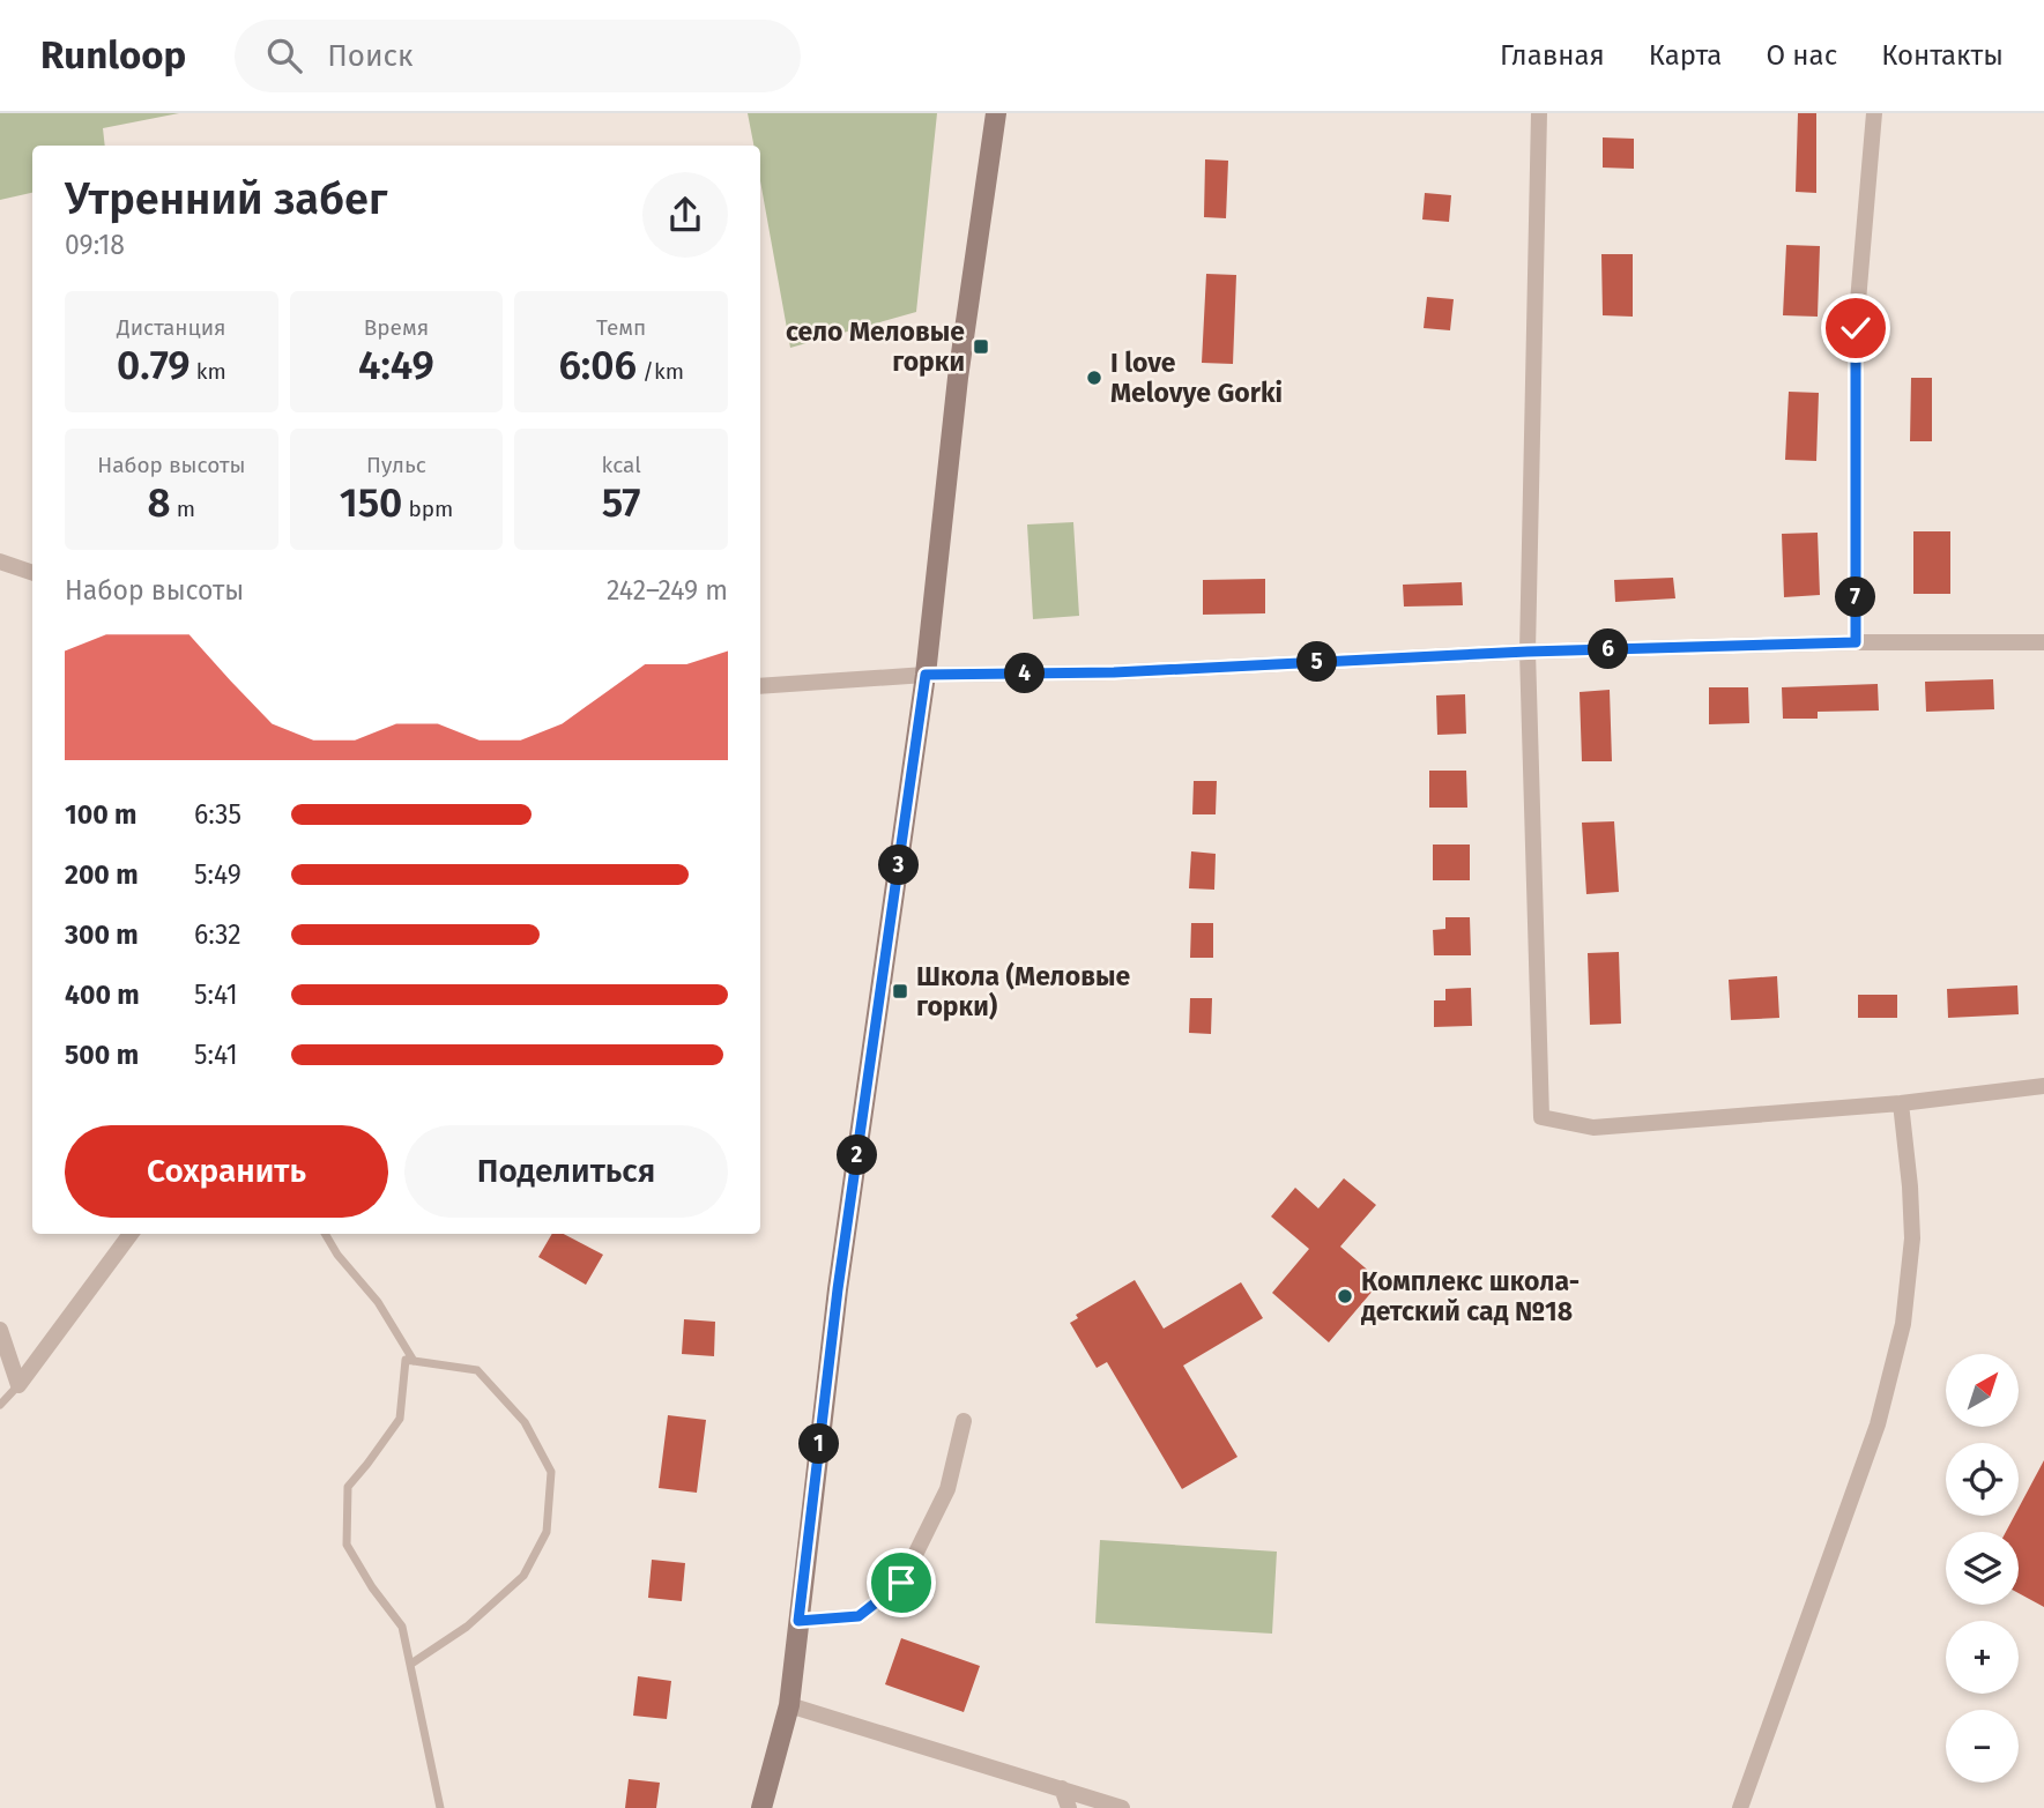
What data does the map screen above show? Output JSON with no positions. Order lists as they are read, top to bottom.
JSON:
{
  "places": {
    "transit": ["село Меловые горки", "Школа (Меловые горки)"],
    "other": ["I love Melovye Gorki", "Комплекс школа- детский сад №18"]
  },
  "north": "top right",
  "page": {
    "header": "Runloop",
    "search": "Поиск",
    "nav": [
      "Главная",
      "Карта",
      "О нас",
      "Контакты"
    ],
    "heading": ["Утренний забег", "09:18"],
    "stats": [
      ["Дистанция", "0.79 km"],
      ["Время", "4:49"],
      ["Темп", "6:06 /km"],
      ["Набор высоты", "8 m"],
      ["Пульс", "150 bpm"],
      ["kcal", "57"]
    ],
    "chart": ["Набор высоты", "242–249 m"],
    "pins": [
      "7",
      "6",
      "5",
      "4",
      "3",
      "2",
      "1"
    ],
    "list": [
      {
        "name": "100 m",
        "note": "6:35"
      },
      {
        "name": "200 m",
        "note": "5:49"
      },
      {
        "name": "300 m",
        "note": "6:32"
      },
      {
        "name": "400 m",
        "note": "5:41"
      },
      {
        "name": "500 m",
        "note": "5:41"
      }
    ],
    "buttons": ["Сохранить", "Поделиться"],
    "map_buttons": ["+", "−"]
  }
}
